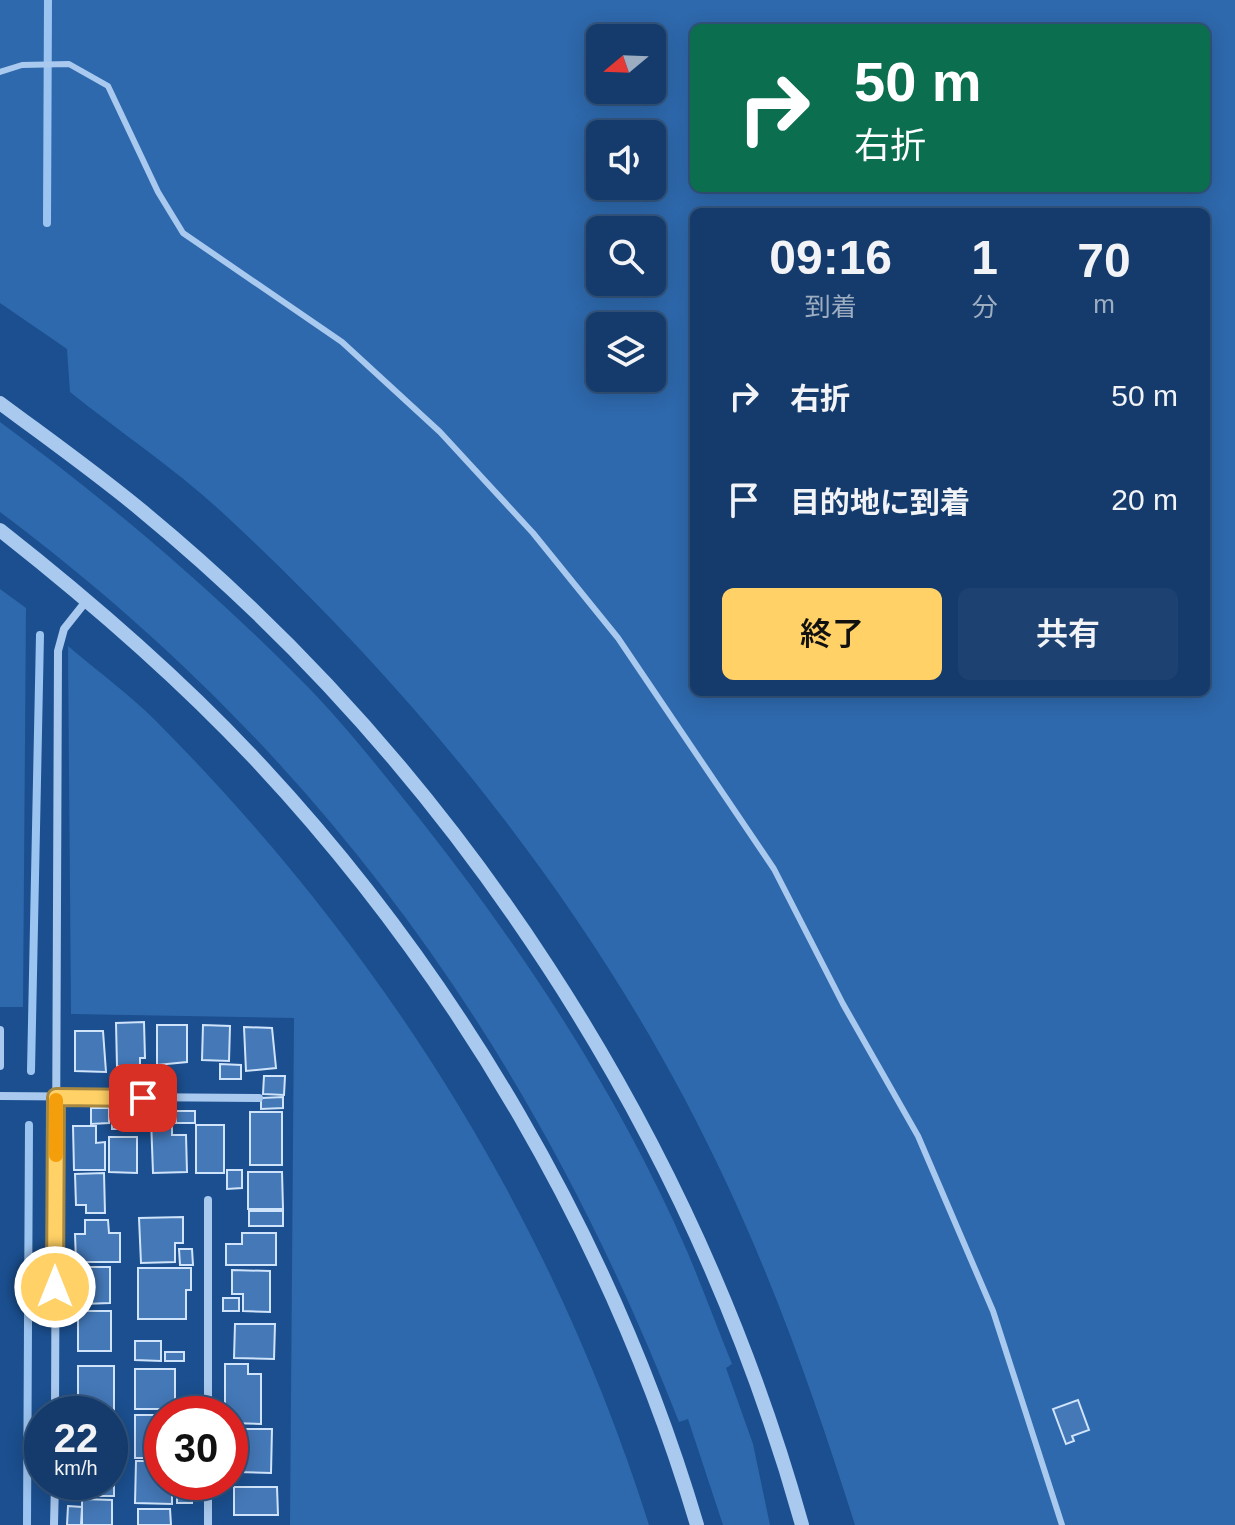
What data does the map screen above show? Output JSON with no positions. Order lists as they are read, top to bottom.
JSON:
{
  "north": "left",
  "page": {
    "turn": ["50 m", "右折"],
    "eta": [
      "09:16",
      "到着",
      "1",
      "分",
      "70",
      "m"
    ],
    "list": [
      {
        "name": "右折",
        "value": "50 m"
      },
      {
        "name": "目的地に到着",
        "value": "20 m"
      }
    ],
    "buttons": ["終了", "共有"],
    "speed": "22 km/h",
    "limit": "30"
  }
}
